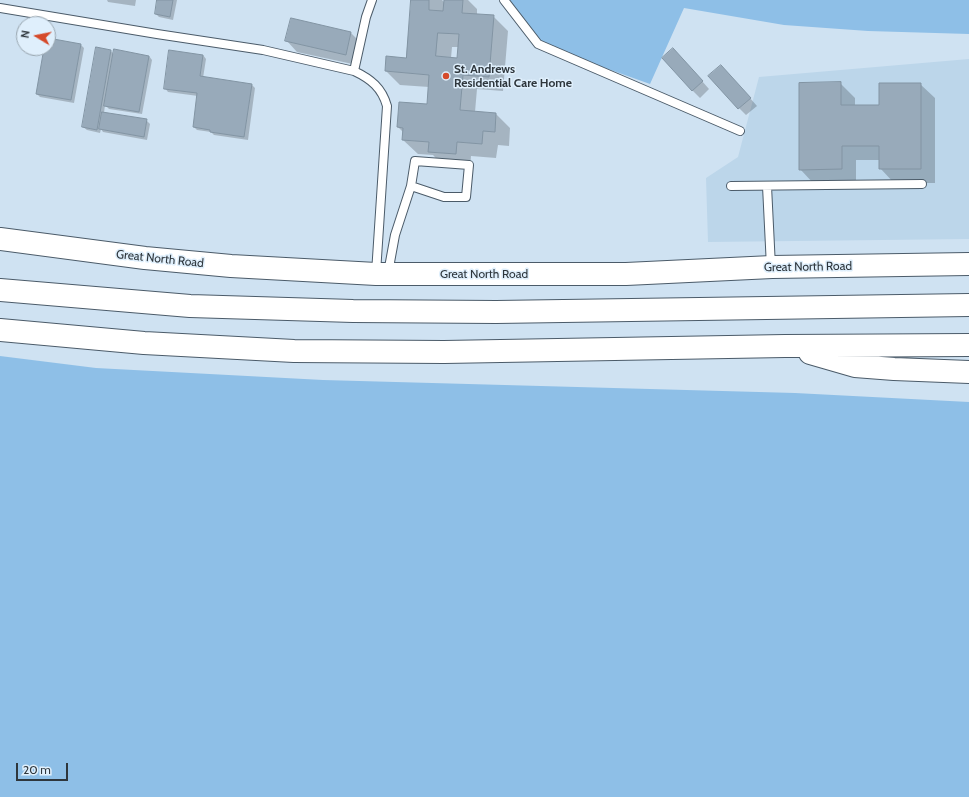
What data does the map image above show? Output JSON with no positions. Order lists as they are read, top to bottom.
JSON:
{
  "streets": {
    "main road": ["Great North Road"]
  },
  "places": ["St. Andrews Residential Care Home"],
  "scale_bar": "20 m",
  "north": "left"
}
